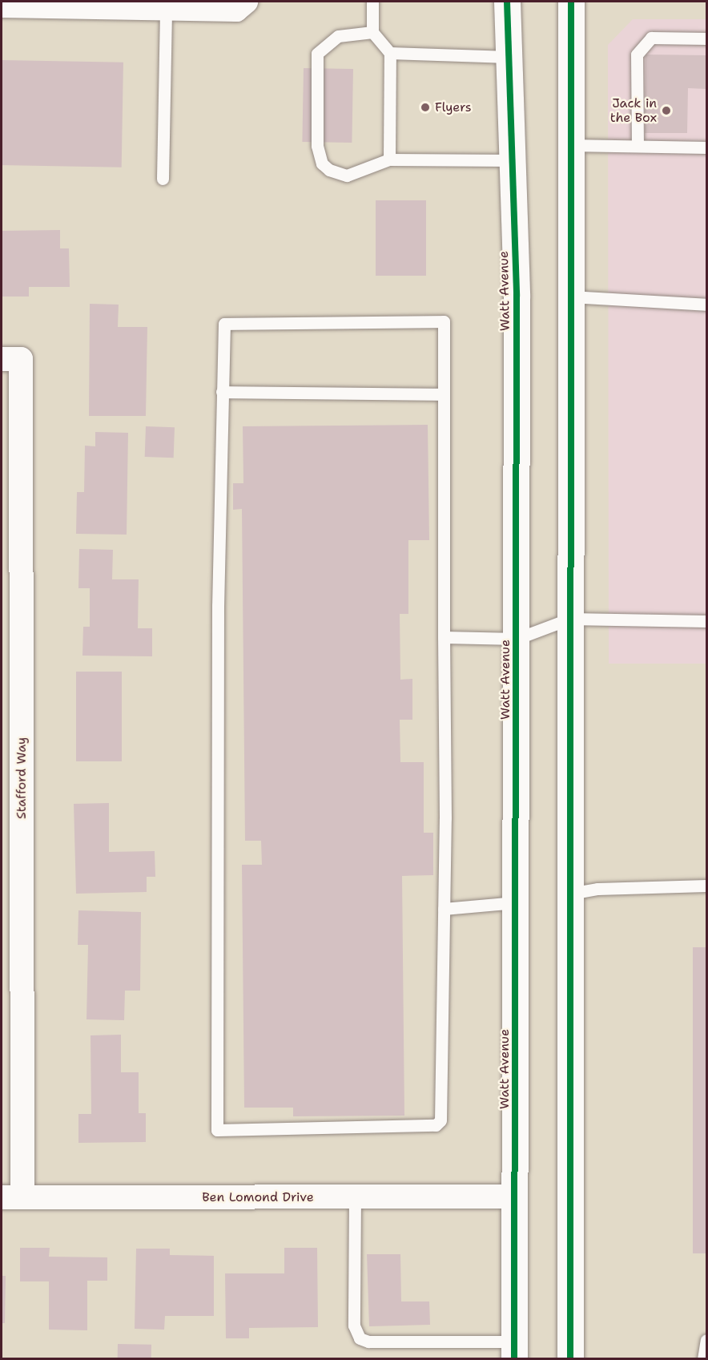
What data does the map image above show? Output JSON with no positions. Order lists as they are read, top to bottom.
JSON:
{
  "streets": {
    "main road": ["Watt Avenue"],
    "street": ["Stafford Way", "Ben Lomond Drive"]
  },
  "crossings": [
    ["Watt Avenue", "Ben Lomond Drive"],
    ["Stafford Way", "Ben Lomond Drive"]
  ],
  "places": ["Flyers", "Jack in the Box"]
}
